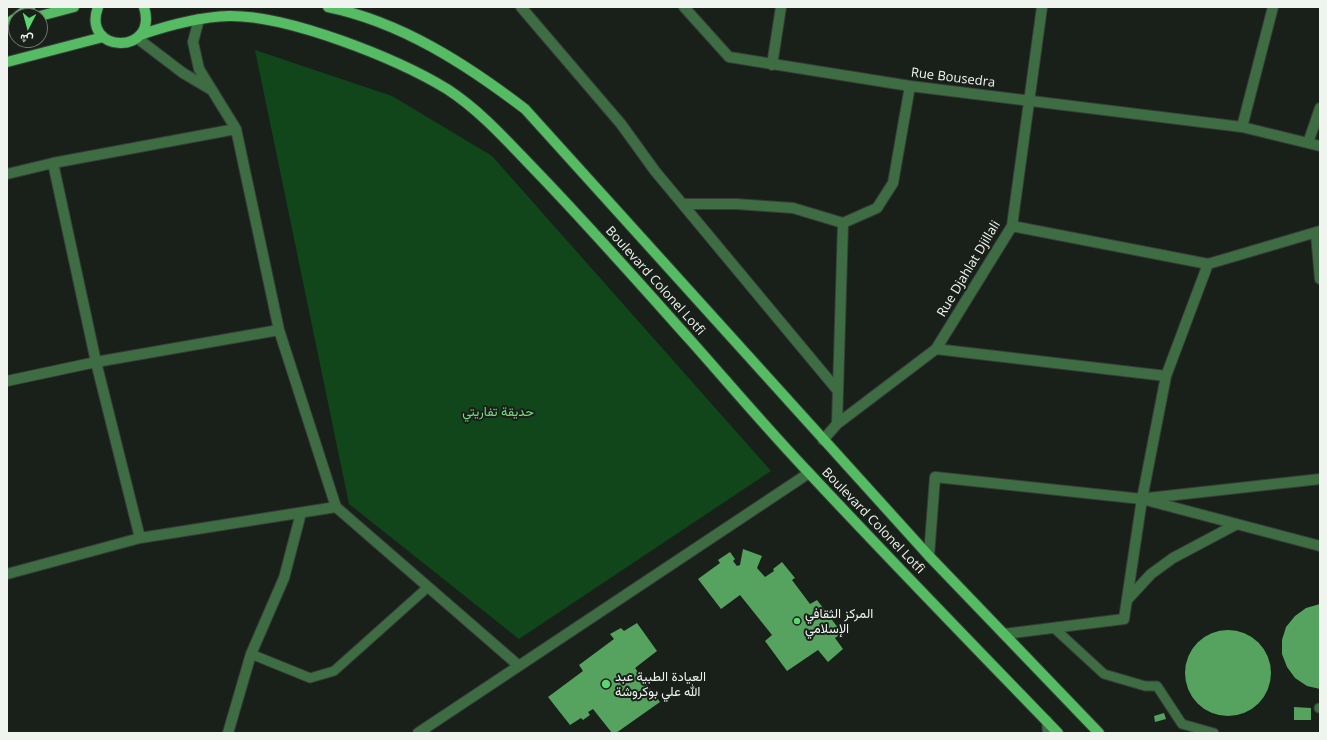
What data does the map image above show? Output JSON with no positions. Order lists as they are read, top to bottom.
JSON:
{
  "streets": {
    "main road": ["Boulevard Colonel Lotfi"],
    "street": ["Rue Bousedra", "Rue Djahlat Djillali"]
  },
  "crossings": [
    ["Rue Bousedra", "Rue Djahlat Djillali"],
    ["Rue Djahlat Djillali", "Boulevard Colonel Lotfi"]
  ],
  "parks": ["حديقة تفاريتي"],
  "places": ["المركز الثقافي الإسلامي", "العيادة الطبية عبد الله علي بوكروشة"],
  "north": "bottom"
}
